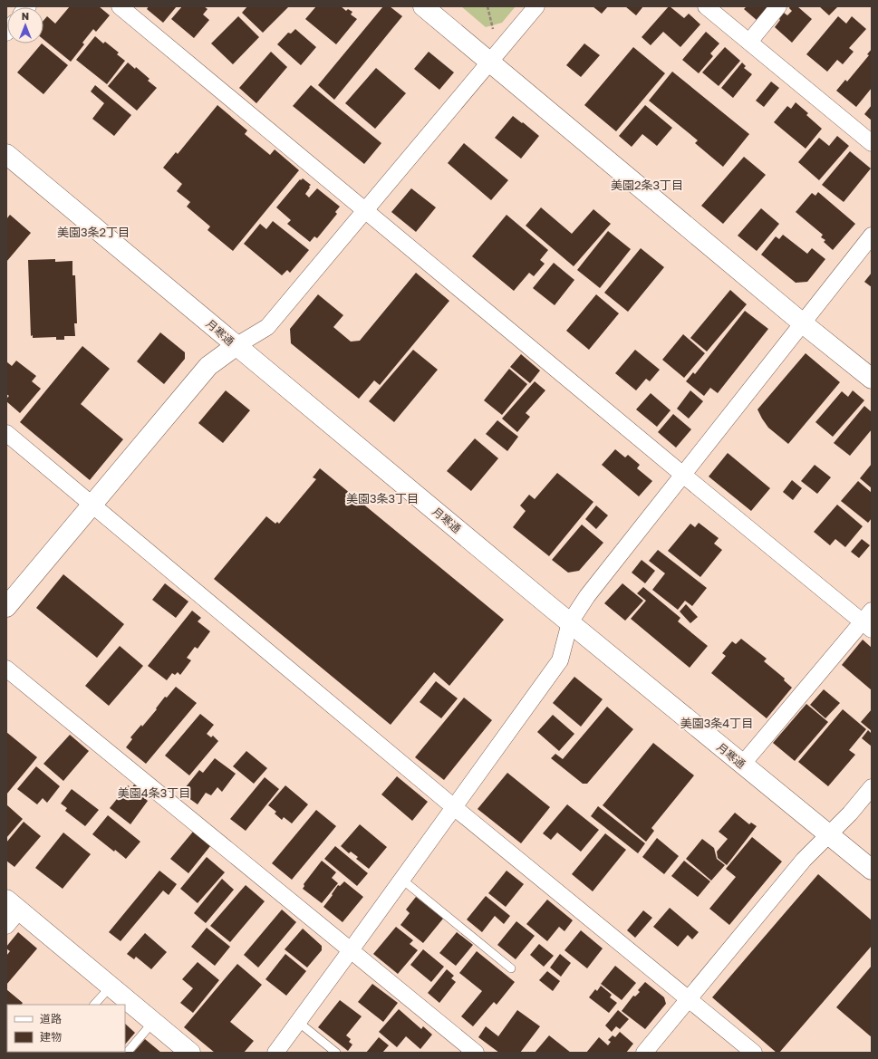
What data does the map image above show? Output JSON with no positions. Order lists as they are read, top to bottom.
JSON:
{
  "streets": {
    "main road": ["月寒通"]
  },
  "districts": [
    "美園2条3丁目",
    "美園3条2丁目",
    "美園3条3丁目",
    "美園3条4丁目",
    "美園4条3丁目"
  ],
  "legend": ["道路", "建物"],
  "north": "top"
}
